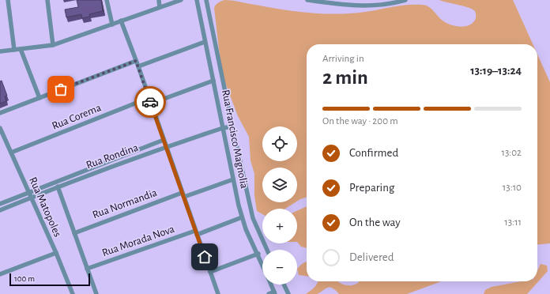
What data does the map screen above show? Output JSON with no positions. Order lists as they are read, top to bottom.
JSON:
{
  "streets": {
    "street": [
      "Rua Corema",
      "Rua Francisco Magnolia",
      "Rua Rondina",
      "Rua Normandia",
      "Rua Matopoles",
      "Rua Morada Nova"
    ]
  },
  "crossings": [
    ["Rua Corema", "Rua Matopoles"],
    ["Rua Francisco Magnolia", "Rua Rondina"],
    ["Rua Francisco Magnolia", "Rua Normandia"],
    ["Rua Francisco Magnolia", "Rua Morada Nova"],
    ["Rua Rondina", "Rua Matopoles"]
  ],
  "scale_bar": "100 m",
  "page": {
    "heading": ["2 min", "Arriving in", "13:19–13:24"],
    "bar": "On the way · 200 m",
    "map_buttons": ["+", "−"],
    "list": [
      ["Confirmed", "13:02"],
      ["Preparing", "13:10"],
      ["On the way", "13:11"],
      "Delivered"
    ],
    "scale": "100 m"
  }
}
